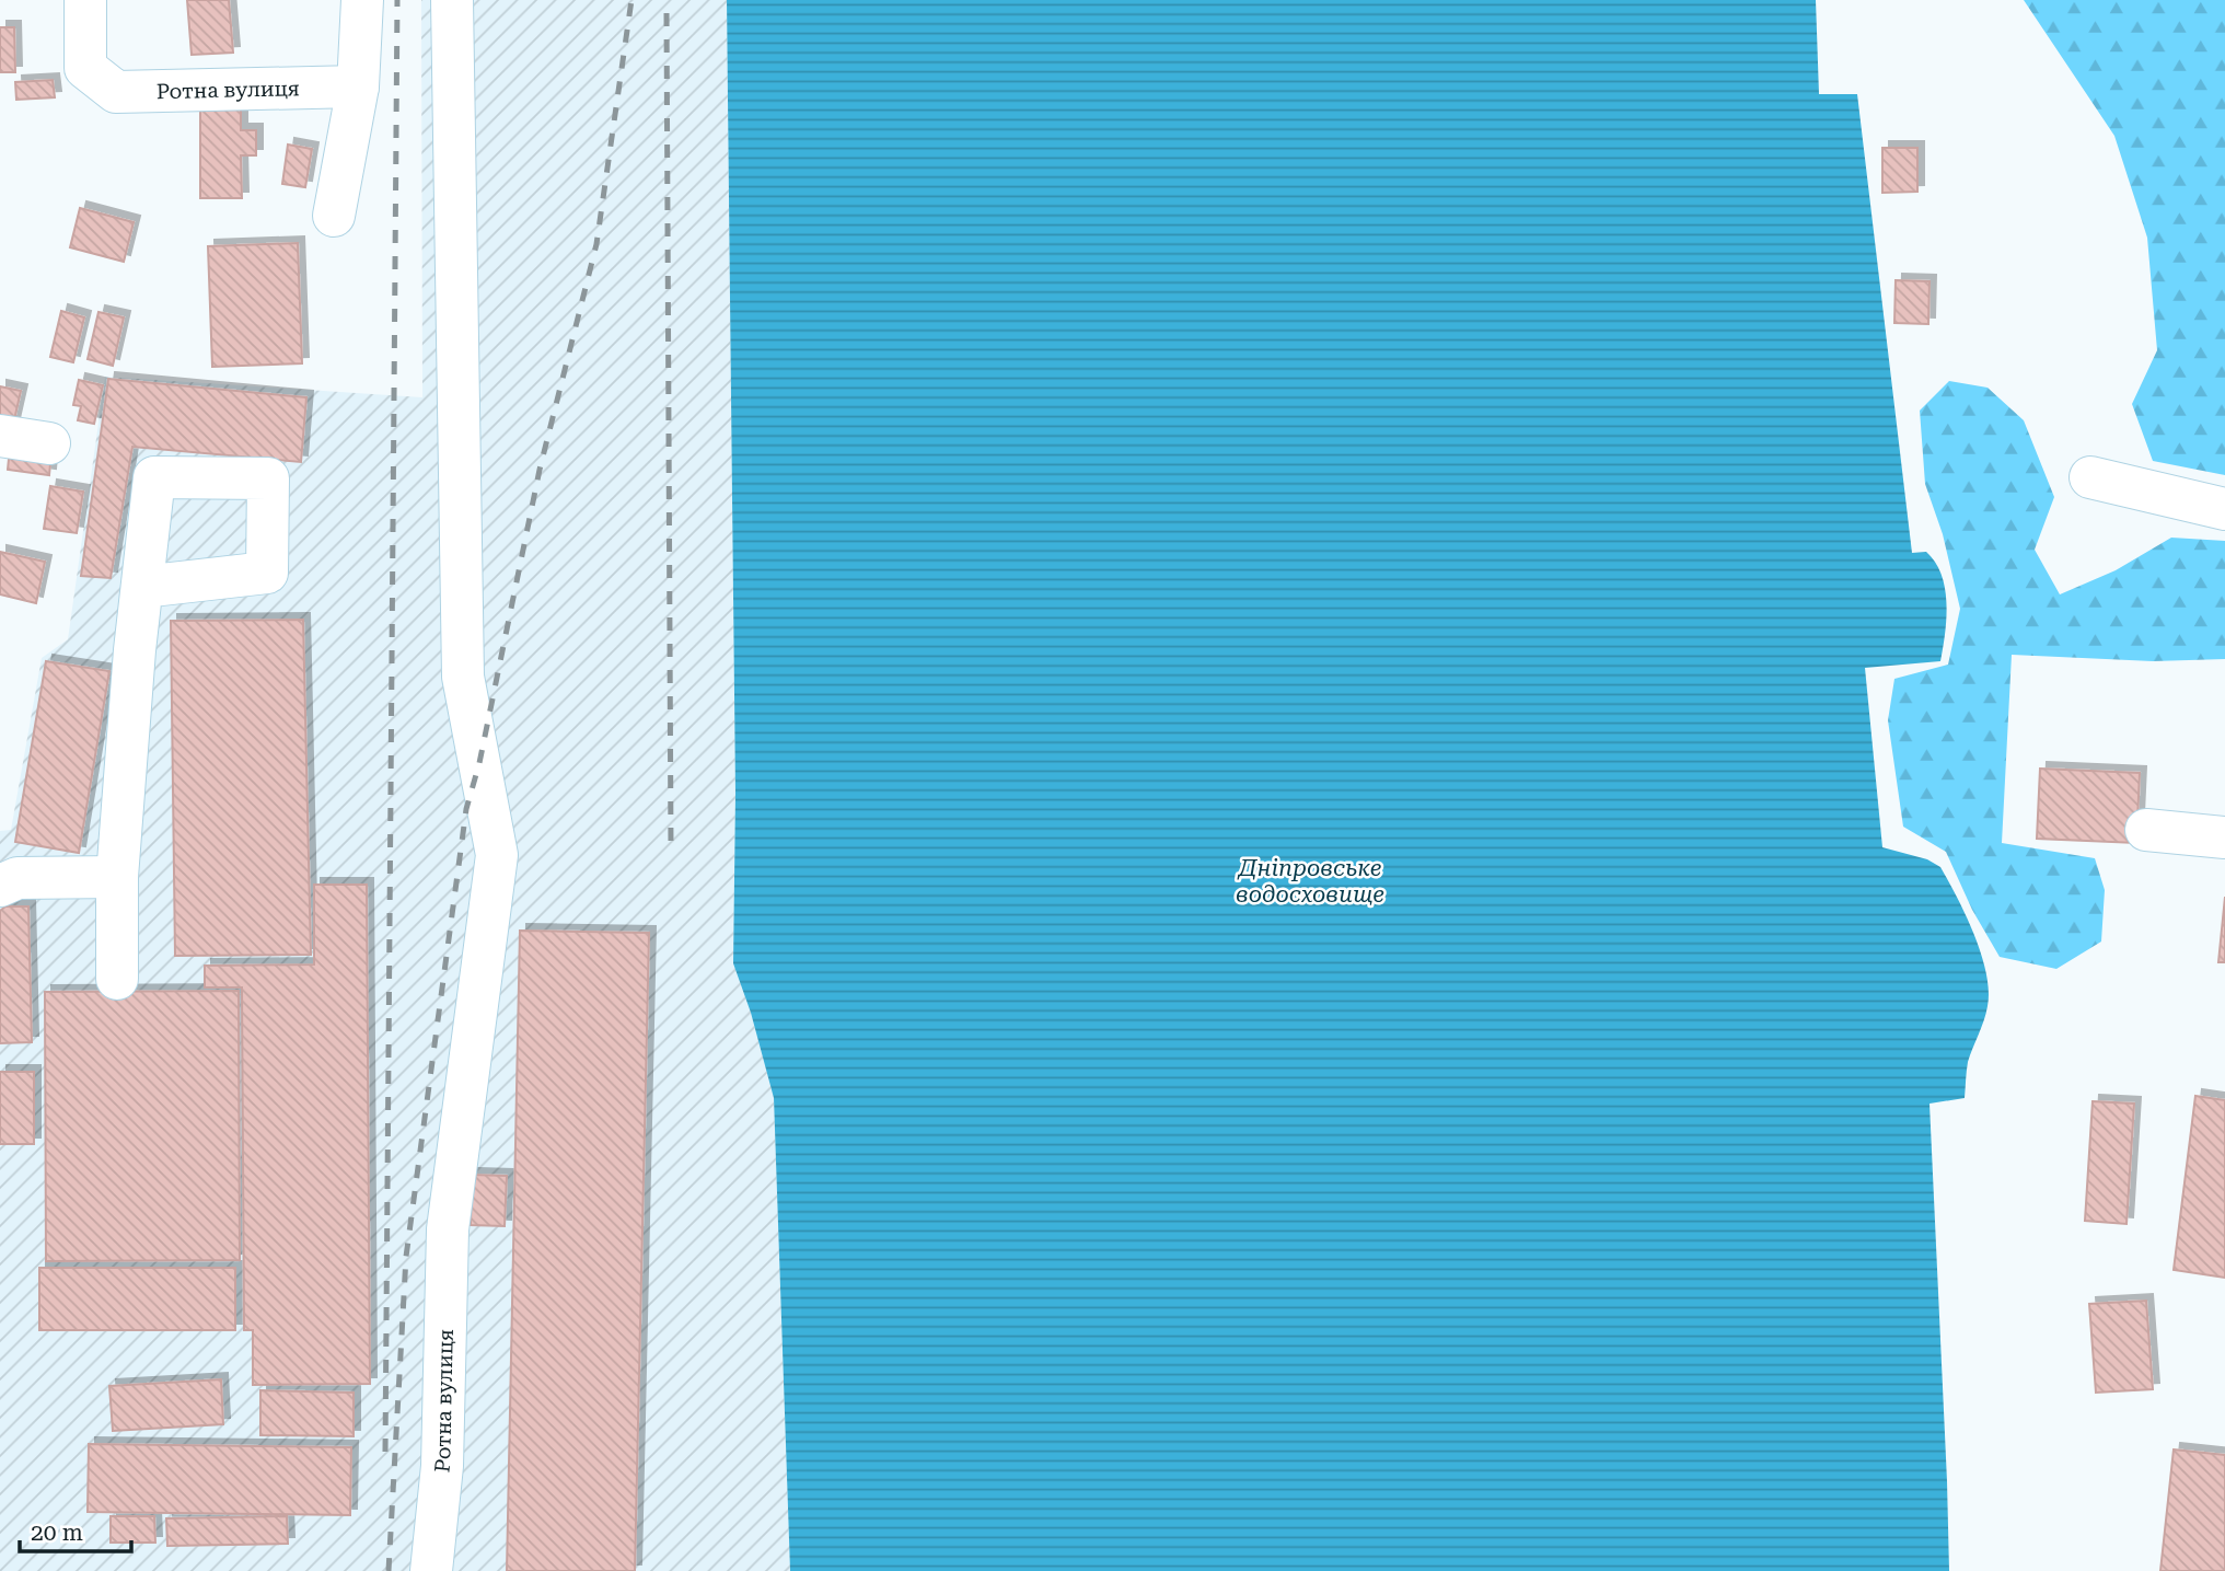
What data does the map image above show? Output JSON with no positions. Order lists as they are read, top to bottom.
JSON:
{
  "streets": {
    "street": ["Ротна вулиця"]
  },
  "water": ["Дніпровське водосховище"],
  "scale_bar": "20 m"
}
